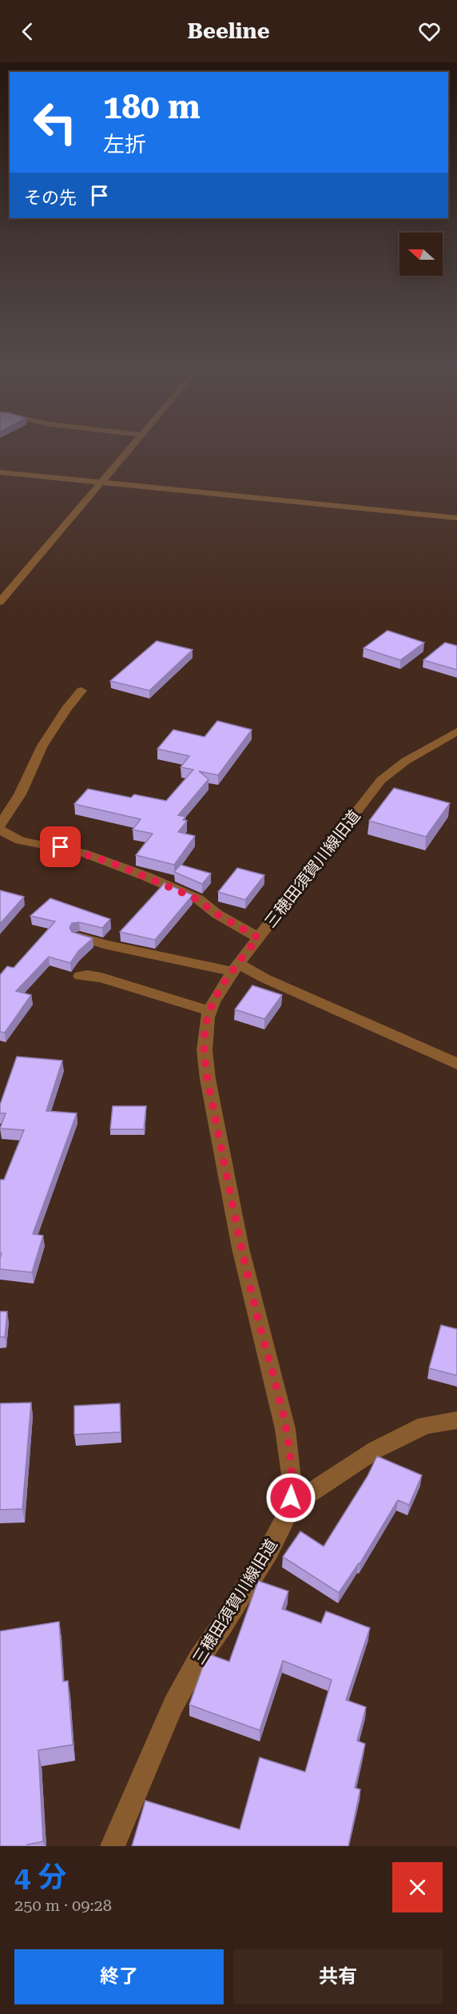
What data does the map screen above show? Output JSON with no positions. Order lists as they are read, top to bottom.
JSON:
{
  "streets": {
    "street": ["三穂田須賀川線旧道"]
  },
  "north": "left",
  "page": {
    "header": "Beeline",
    "turn": ["180 m", "左折"],
    "then": "その先",
    "heading": ["4 分", "250 m · 09:28"],
    "buttons": ["終了", "共有"]
  }
}
